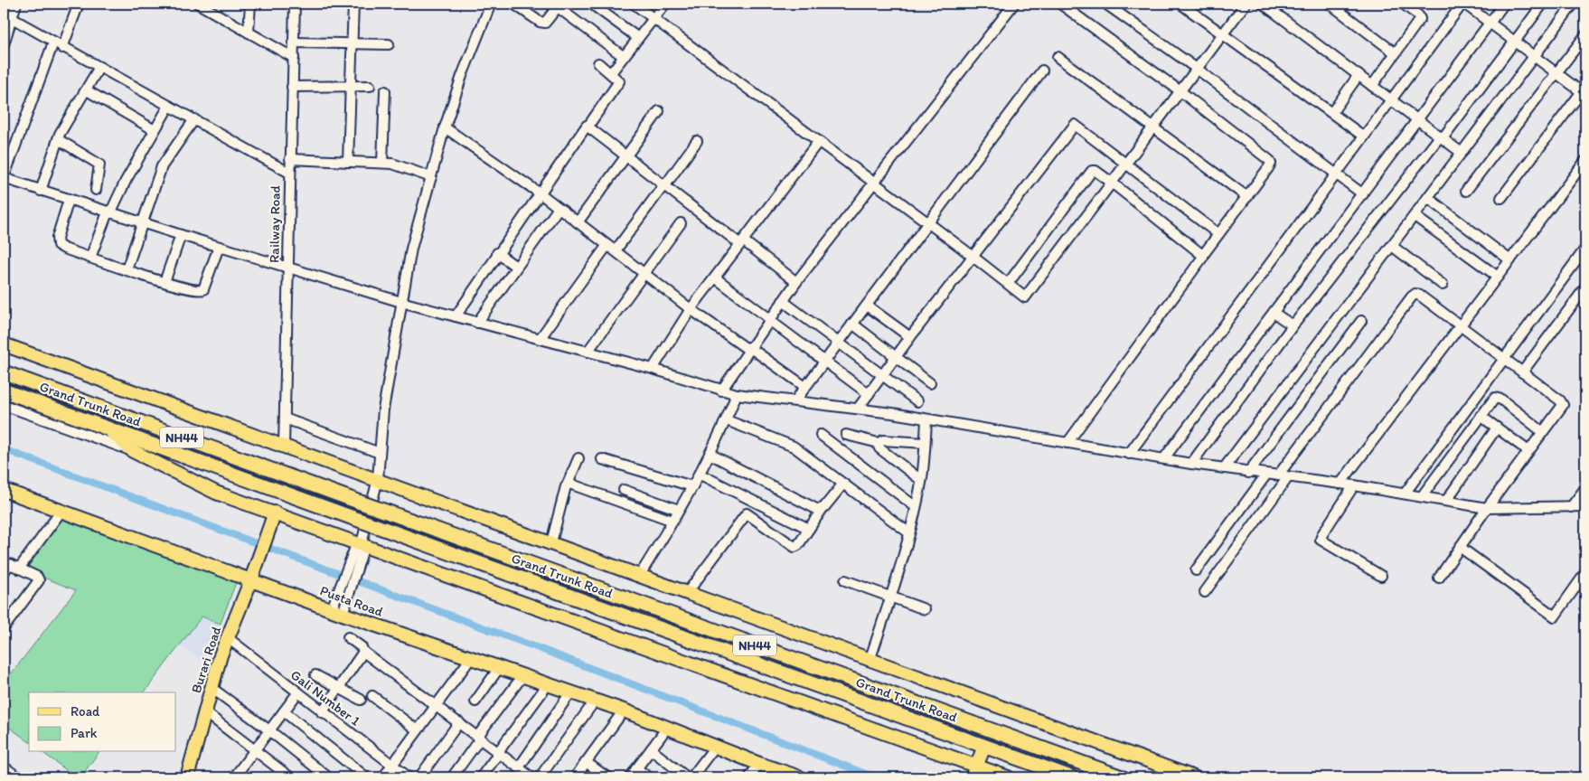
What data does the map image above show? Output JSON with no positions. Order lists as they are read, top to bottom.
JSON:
{
  "streets": {
    "highway": ["Grand Trunk Road", "NH44"],
    "main road": ["Pusta Road", "Burari Road"],
    "street": ["Railway Road", "Gali Number 1"]
  },
  "crossings": [
    ["Pusta Road", "Burari Road"],
    ["Burari Road", "Gali Number 1"]
  ],
  "legend": ["Road", "Park"]
}
